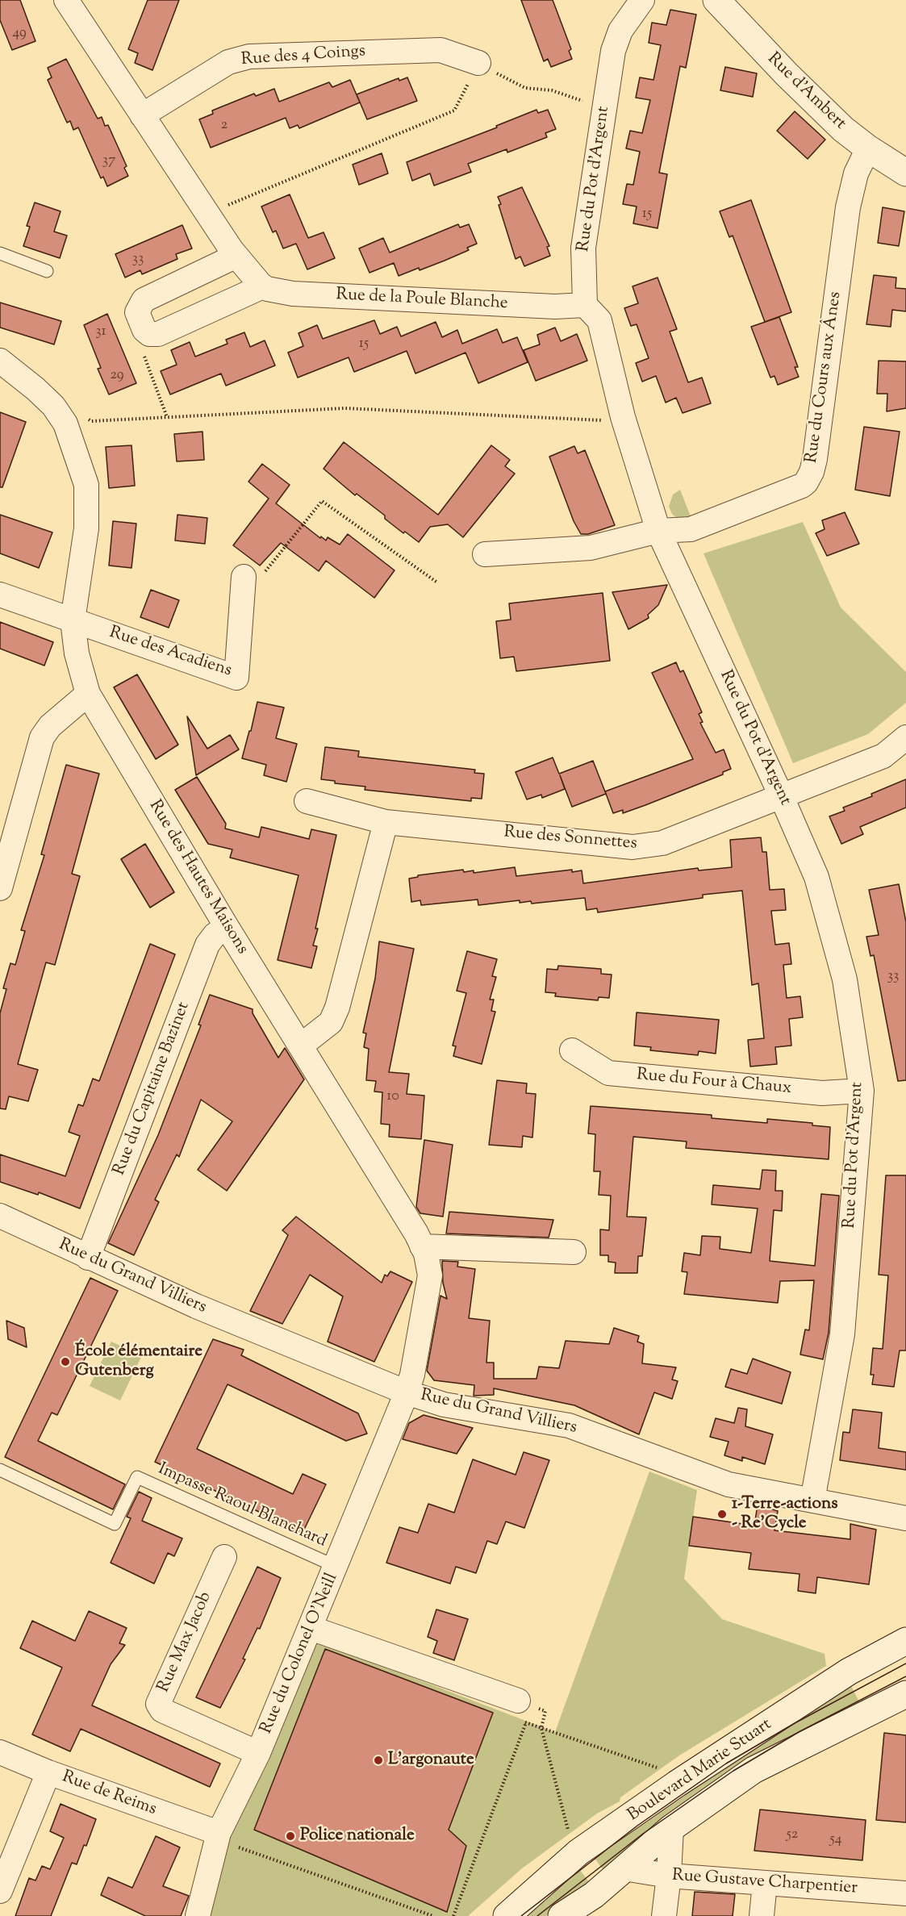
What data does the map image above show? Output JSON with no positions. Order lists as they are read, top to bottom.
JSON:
{
  "streets": {
    "main road": ["Rue d'Ambert", "Boulevard Marie Stuart"],
    "street": [
      "Rue des 4 Coings",
      "Rue du Pot d'Argent",
      "Rue de la Poule Blanche",
      "Rue du Cours aux Ânes",
      "Rue des Acadiens",
      "Rue des Sonnettes",
      "Rue des Hautes Maisons",
      "Rue du Four à Chaux",
      "Rue du Capitaine Bazinet",
      "Rue du Grand Villiers",
      "Rue Max Jacob",
      "Rue du Colonel O'Neill",
      "Rue de Reims",
      "Rue Gustave Charpentier"
    ],
    "lane": ["Impasse Raoul Blanchard"]
  },
  "crossings": [
    ["Rue d'Ambert", "Rue du Cours aux Ânes"],
    ["Rue du Pot d'Argent", "Rue de la Poule Blanche"],
    ["Rue du Pot d'Argent", "Rue du Cours aux Ânes"],
    ["Rue du Pot d'Argent", "Rue des Sonnettes"],
    ["Rue du Pot d'Argent", "Rue du Four à Chaux"],
    ["Rue du Pot d'Argent", "Rue du Grand Villiers"],
    ["Rue des Acadiens", "Rue des Hautes Maisons"],
    ["Rue des Hautes Maisons", "Rue du Capitaine Bazinet"],
    ["Rue des Hautes Maisons", "Rue du Grand Villiers"],
    ["Rue des Hautes Maisons", "Rue du Colonel O'Neill"],
    ["Rue du Capitaine Bazinet", "Rue du Grand Villiers"],
    ["Rue du Grand Villiers", "Rue du Colonel O'Neill"],
    ["Impasse Raoul Blanchard", "Rue du Colonel O'Neill"],
    ["Rue Max Jacob", "Rue du Colonel O'Neill"],
    ["Rue du Colonel O'Neill", "Rue de Reims"],
    ["Boulevard Marie Stuart", "Rue Gustave Charpentier"]
  ],
  "places": [
    "École élémentaire Gutenberg",
    "1-Terre-actions - Re'Cycle",
    "L'argonaute",
    "Police nationale"
  ],
  "house_numbers": [
    "49",
    "2",
    "37",
    "15",
    "33",
    "31",
    "15",
    "29",
    "33",
    "10",
    "52",
    "54"
  ]
}
